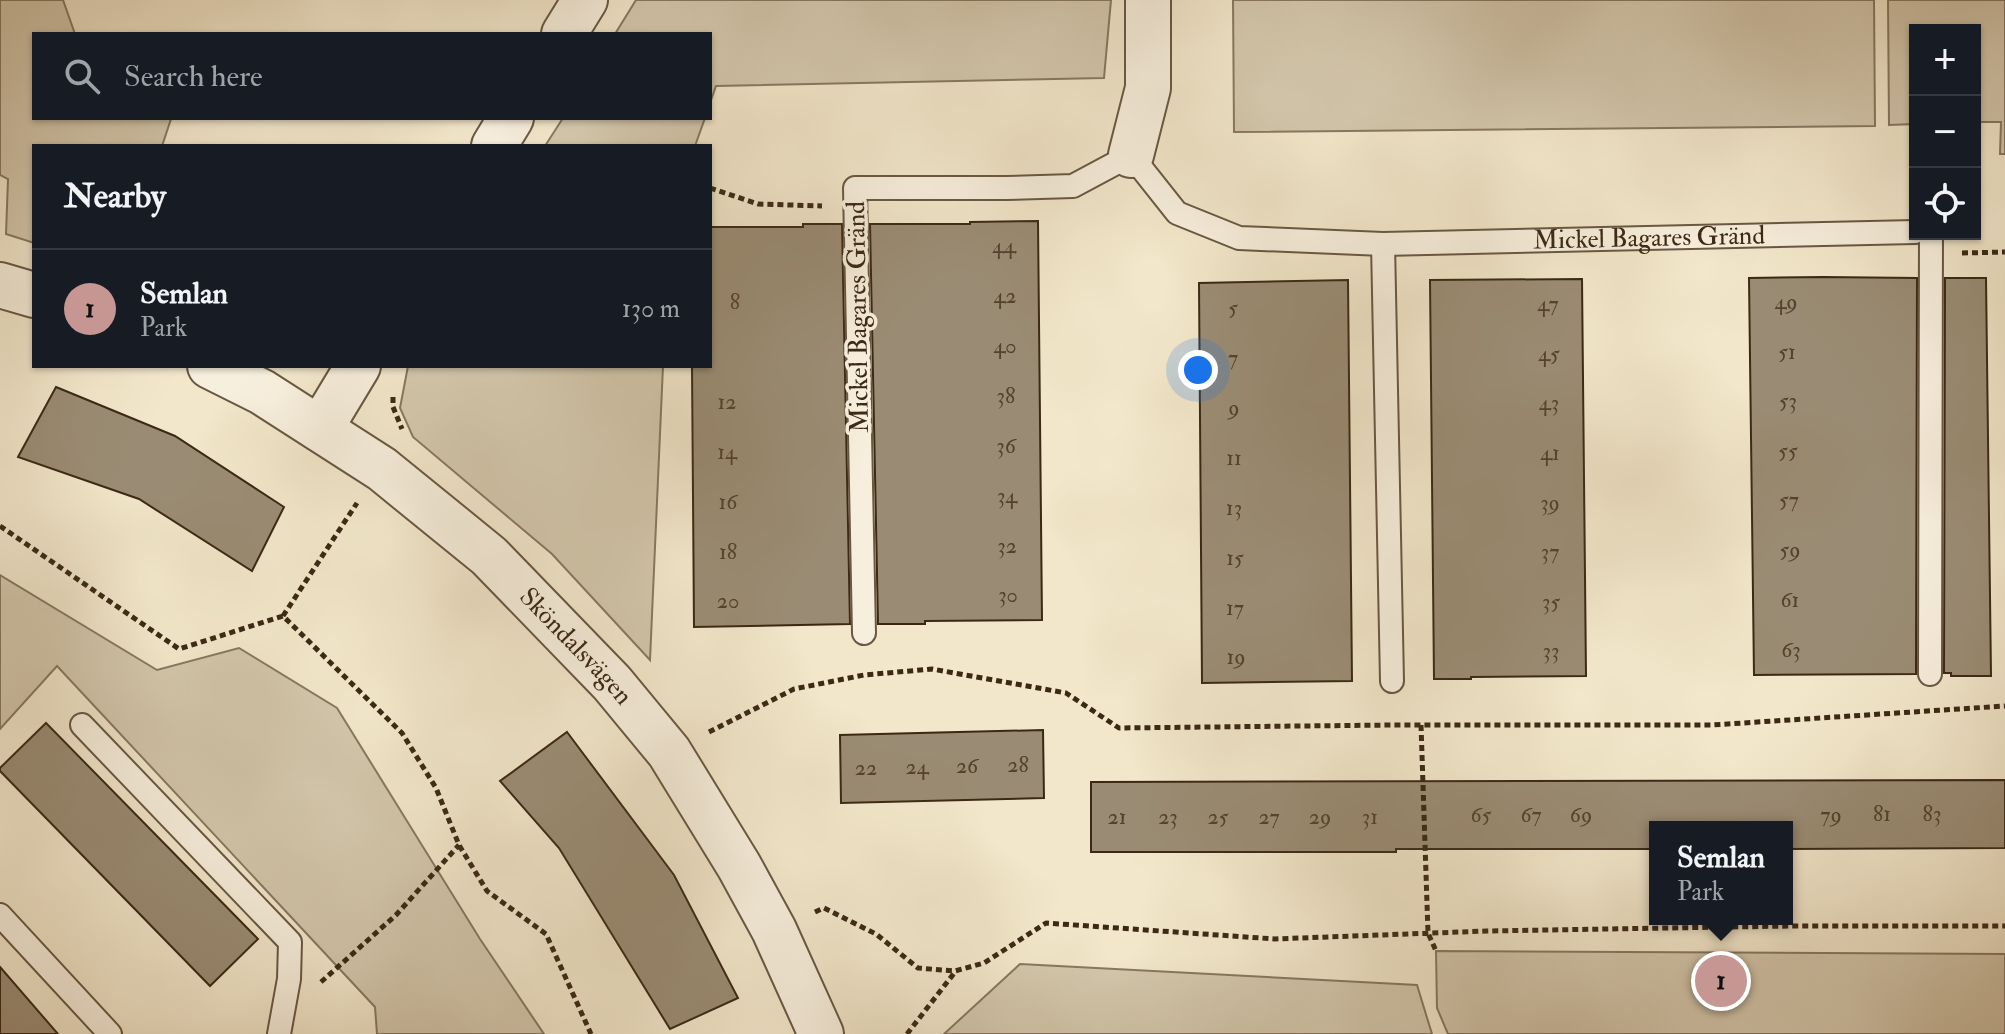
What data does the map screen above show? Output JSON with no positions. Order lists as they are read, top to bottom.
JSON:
{
  "streets": {
    "street": ["Sköndalsvägen"],
    "lane": ["Mickel Bagares Gränd"]
  },
  "house_numbers": [
    "44",
    "42",
    "8",
    "49",
    "47",
    "5",
    "40",
    "51",
    "45",
    "7",
    "38",
    "53",
    "12",
    "43",
    "9",
    "36",
    "55",
    "14",
    "41",
    "11",
    "34",
    "57",
    "16",
    "39",
    "13",
    "32",
    "59",
    "18",
    "37",
    "15",
    "30",
    "61",
    "20",
    "35",
    "17",
    "63",
    "33",
    "19",
    "28",
    "26",
    "24",
    "22",
    "81",
    "83",
    "65",
    "67",
    "69",
    "79",
    "21",
    "23",
    "25",
    "27",
    "29",
    "31"
  ],
  "page": {
    "map_buttons": ["+", "−"],
    "search": "Search here",
    "heading": "Nearby",
    "list": [
      {
        "mark": "1",
        "name": "Semlan",
        "note": "Park",
        "value": "130 m"
      }
    ],
    "popup": ["Semlan", "Park"],
    "pins": "1"
  }
}
